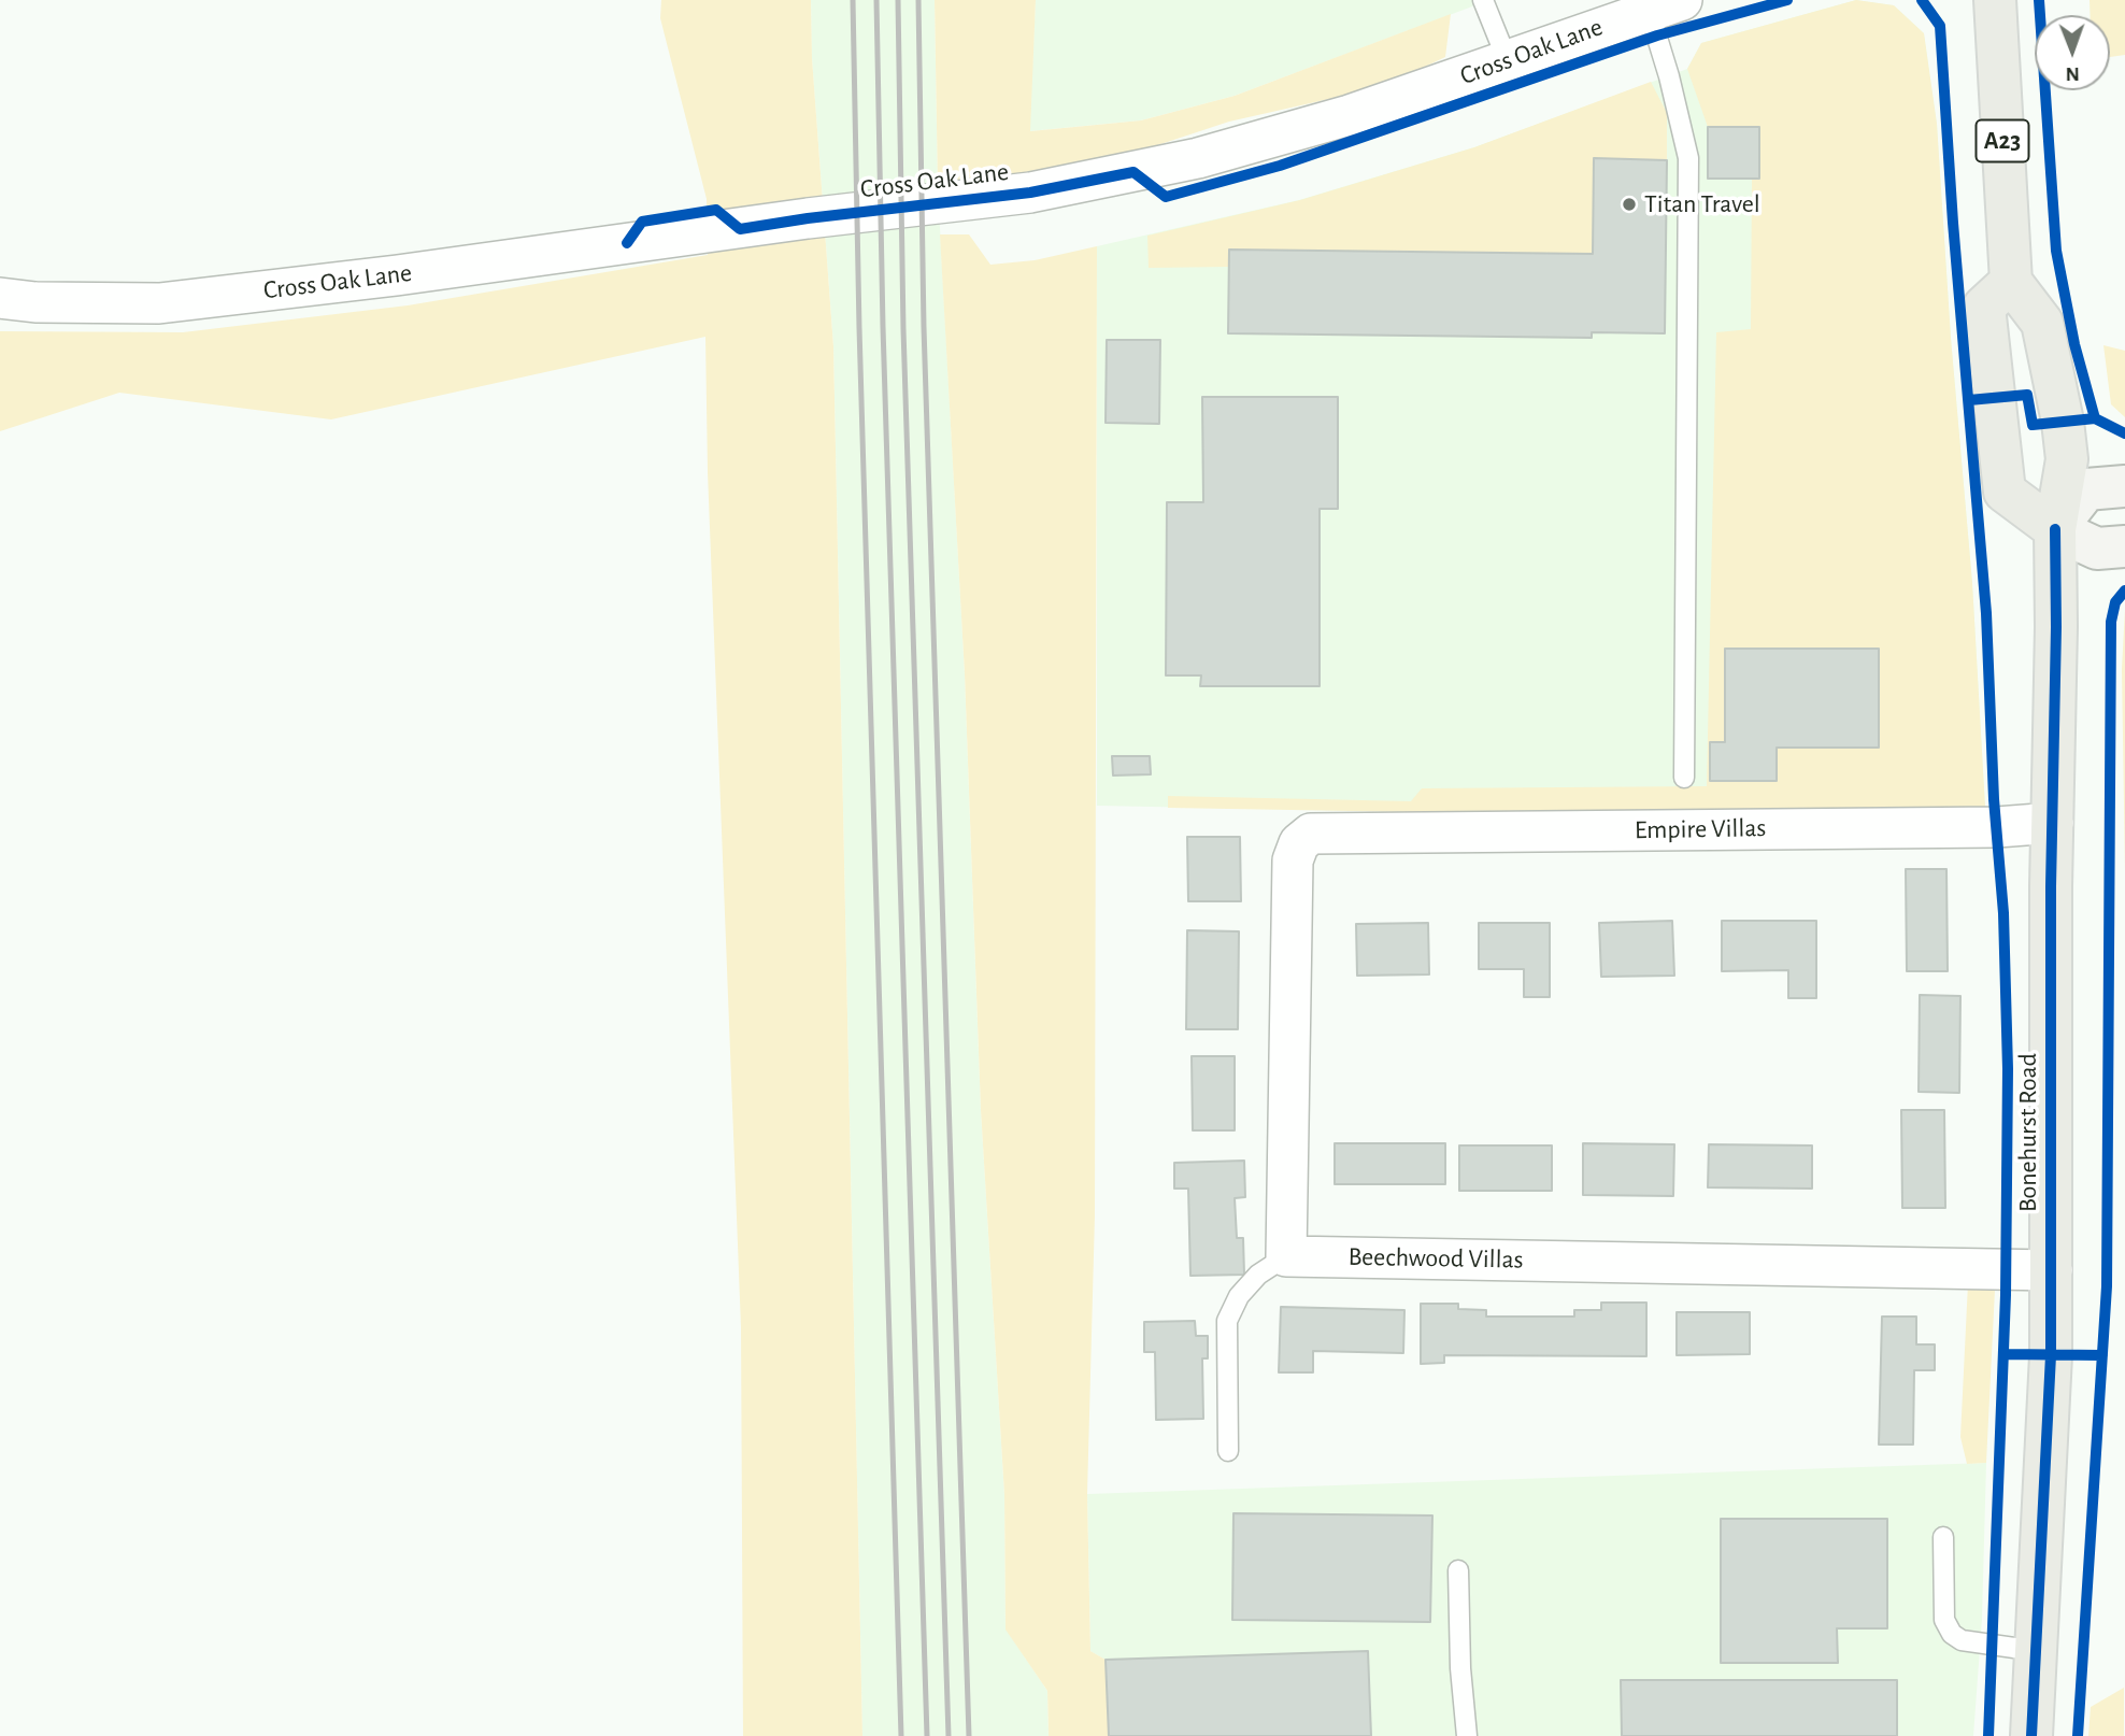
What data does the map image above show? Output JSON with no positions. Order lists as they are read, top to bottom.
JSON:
{
  "streets": {
    "main road": ["A23", "Bonehurst Road"],
    "street": ["Cross Oak Lane", "Empire Villas", "Beechwood Villas"]
  },
  "crossings": [
    ["A23", "Bonehurst Road"],
    ["Empire Villas", "Bonehurst Road"],
    ["Empire Villas", "Beechwood Villas"],
    ["Bonehurst Road", "Beechwood Villas"]
  ],
  "places": ["Titan Travel"],
  "north": "bottom"
}
